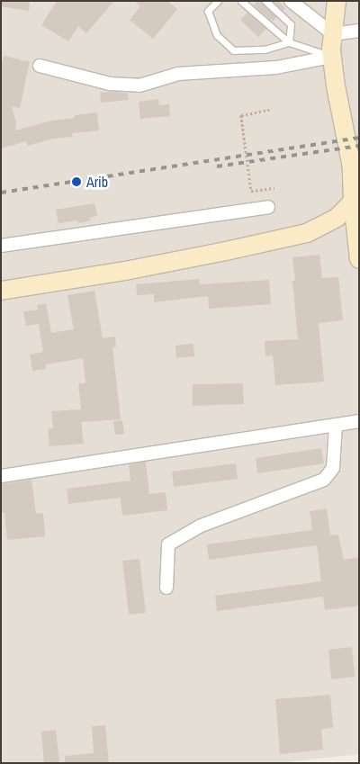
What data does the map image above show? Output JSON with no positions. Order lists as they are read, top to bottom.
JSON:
{
  "places": ["Arib"]
}
